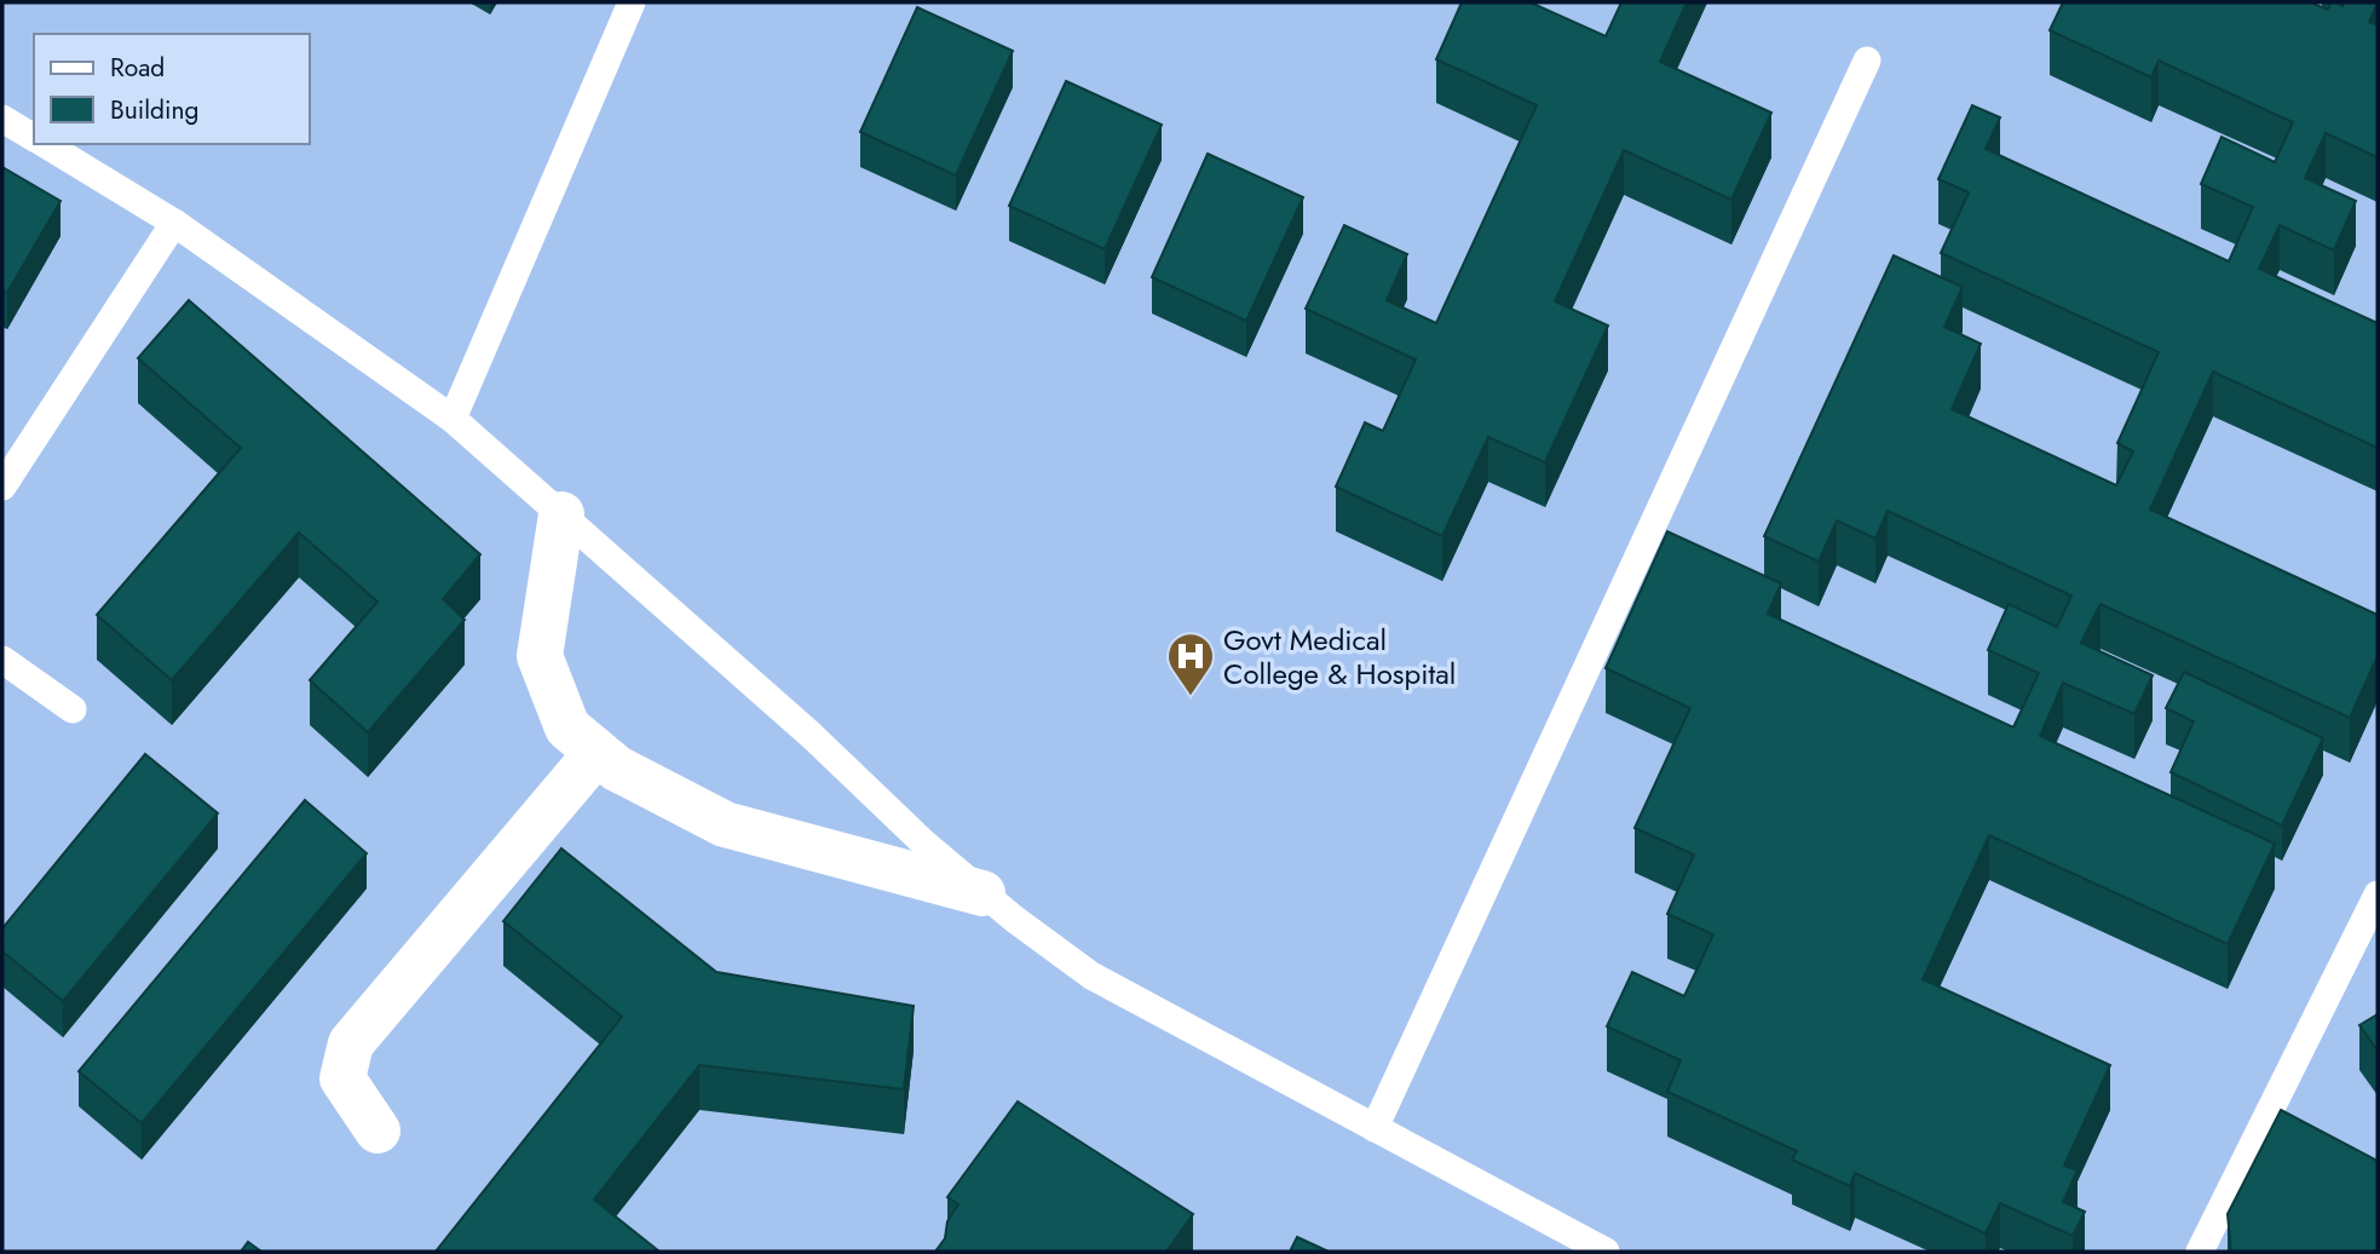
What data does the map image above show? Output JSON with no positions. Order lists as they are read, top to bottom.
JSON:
{
  "places": {
    "hospital": ["Govt Medical College & Hospital"]
  },
  "legend": ["Road", "Building"]
}
